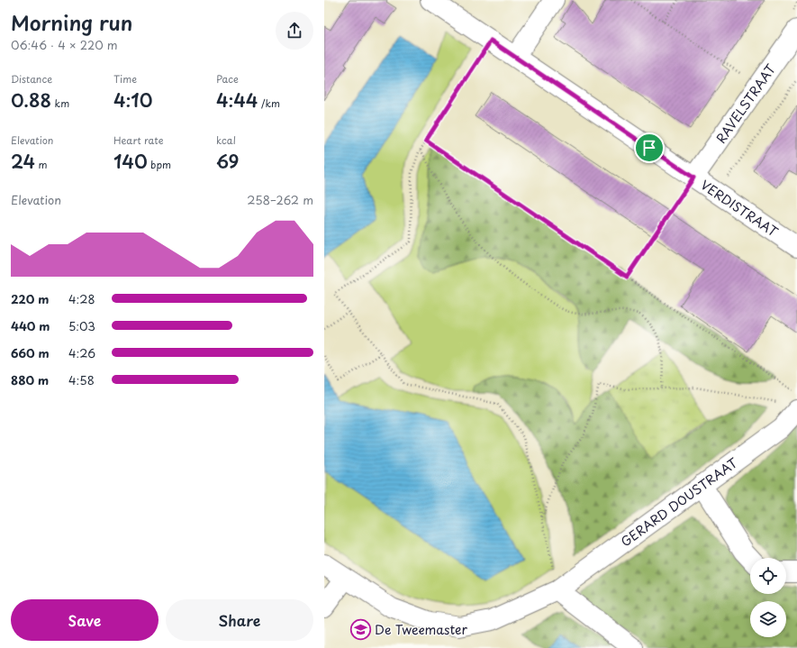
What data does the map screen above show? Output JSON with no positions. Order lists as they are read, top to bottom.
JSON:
{
  "streets": {
    "street": ["RAVELSTRAAT", "VERDISTRAAT", "GERARD DOUSTRAAT"]
  },
  "crossings": [
    ["RAVELSTRAAT", "VERDISTRAAT"]
  ],
  "places": {
    "school or university": ["De Tweemaster"]
  },
  "page": {
    "heading": ["Morning run", "06:46 · 4 × 220 m"],
    "stats": [
      ["Distance", "0.88 km"],
      ["Time", "4:10"],
      ["Pace", "4:44 /km"],
      ["Elevation", "24 m"],
      ["Heart rate", "140 bpm"],
      ["kcal", "69"]
    ],
    "chart": ["Elevation", "258–262 m"],
    "list": [
      {
        "name": "220 m",
        "note": "4:28"
      },
      {
        "name": "440 m",
        "note": "5:03"
      },
      {
        "name": "660 m",
        "note": "4:26"
      },
      {
        "name": "880 m",
        "note": "4:58"
      }
    ],
    "buttons": ["Save", "Share"]
  }
}
